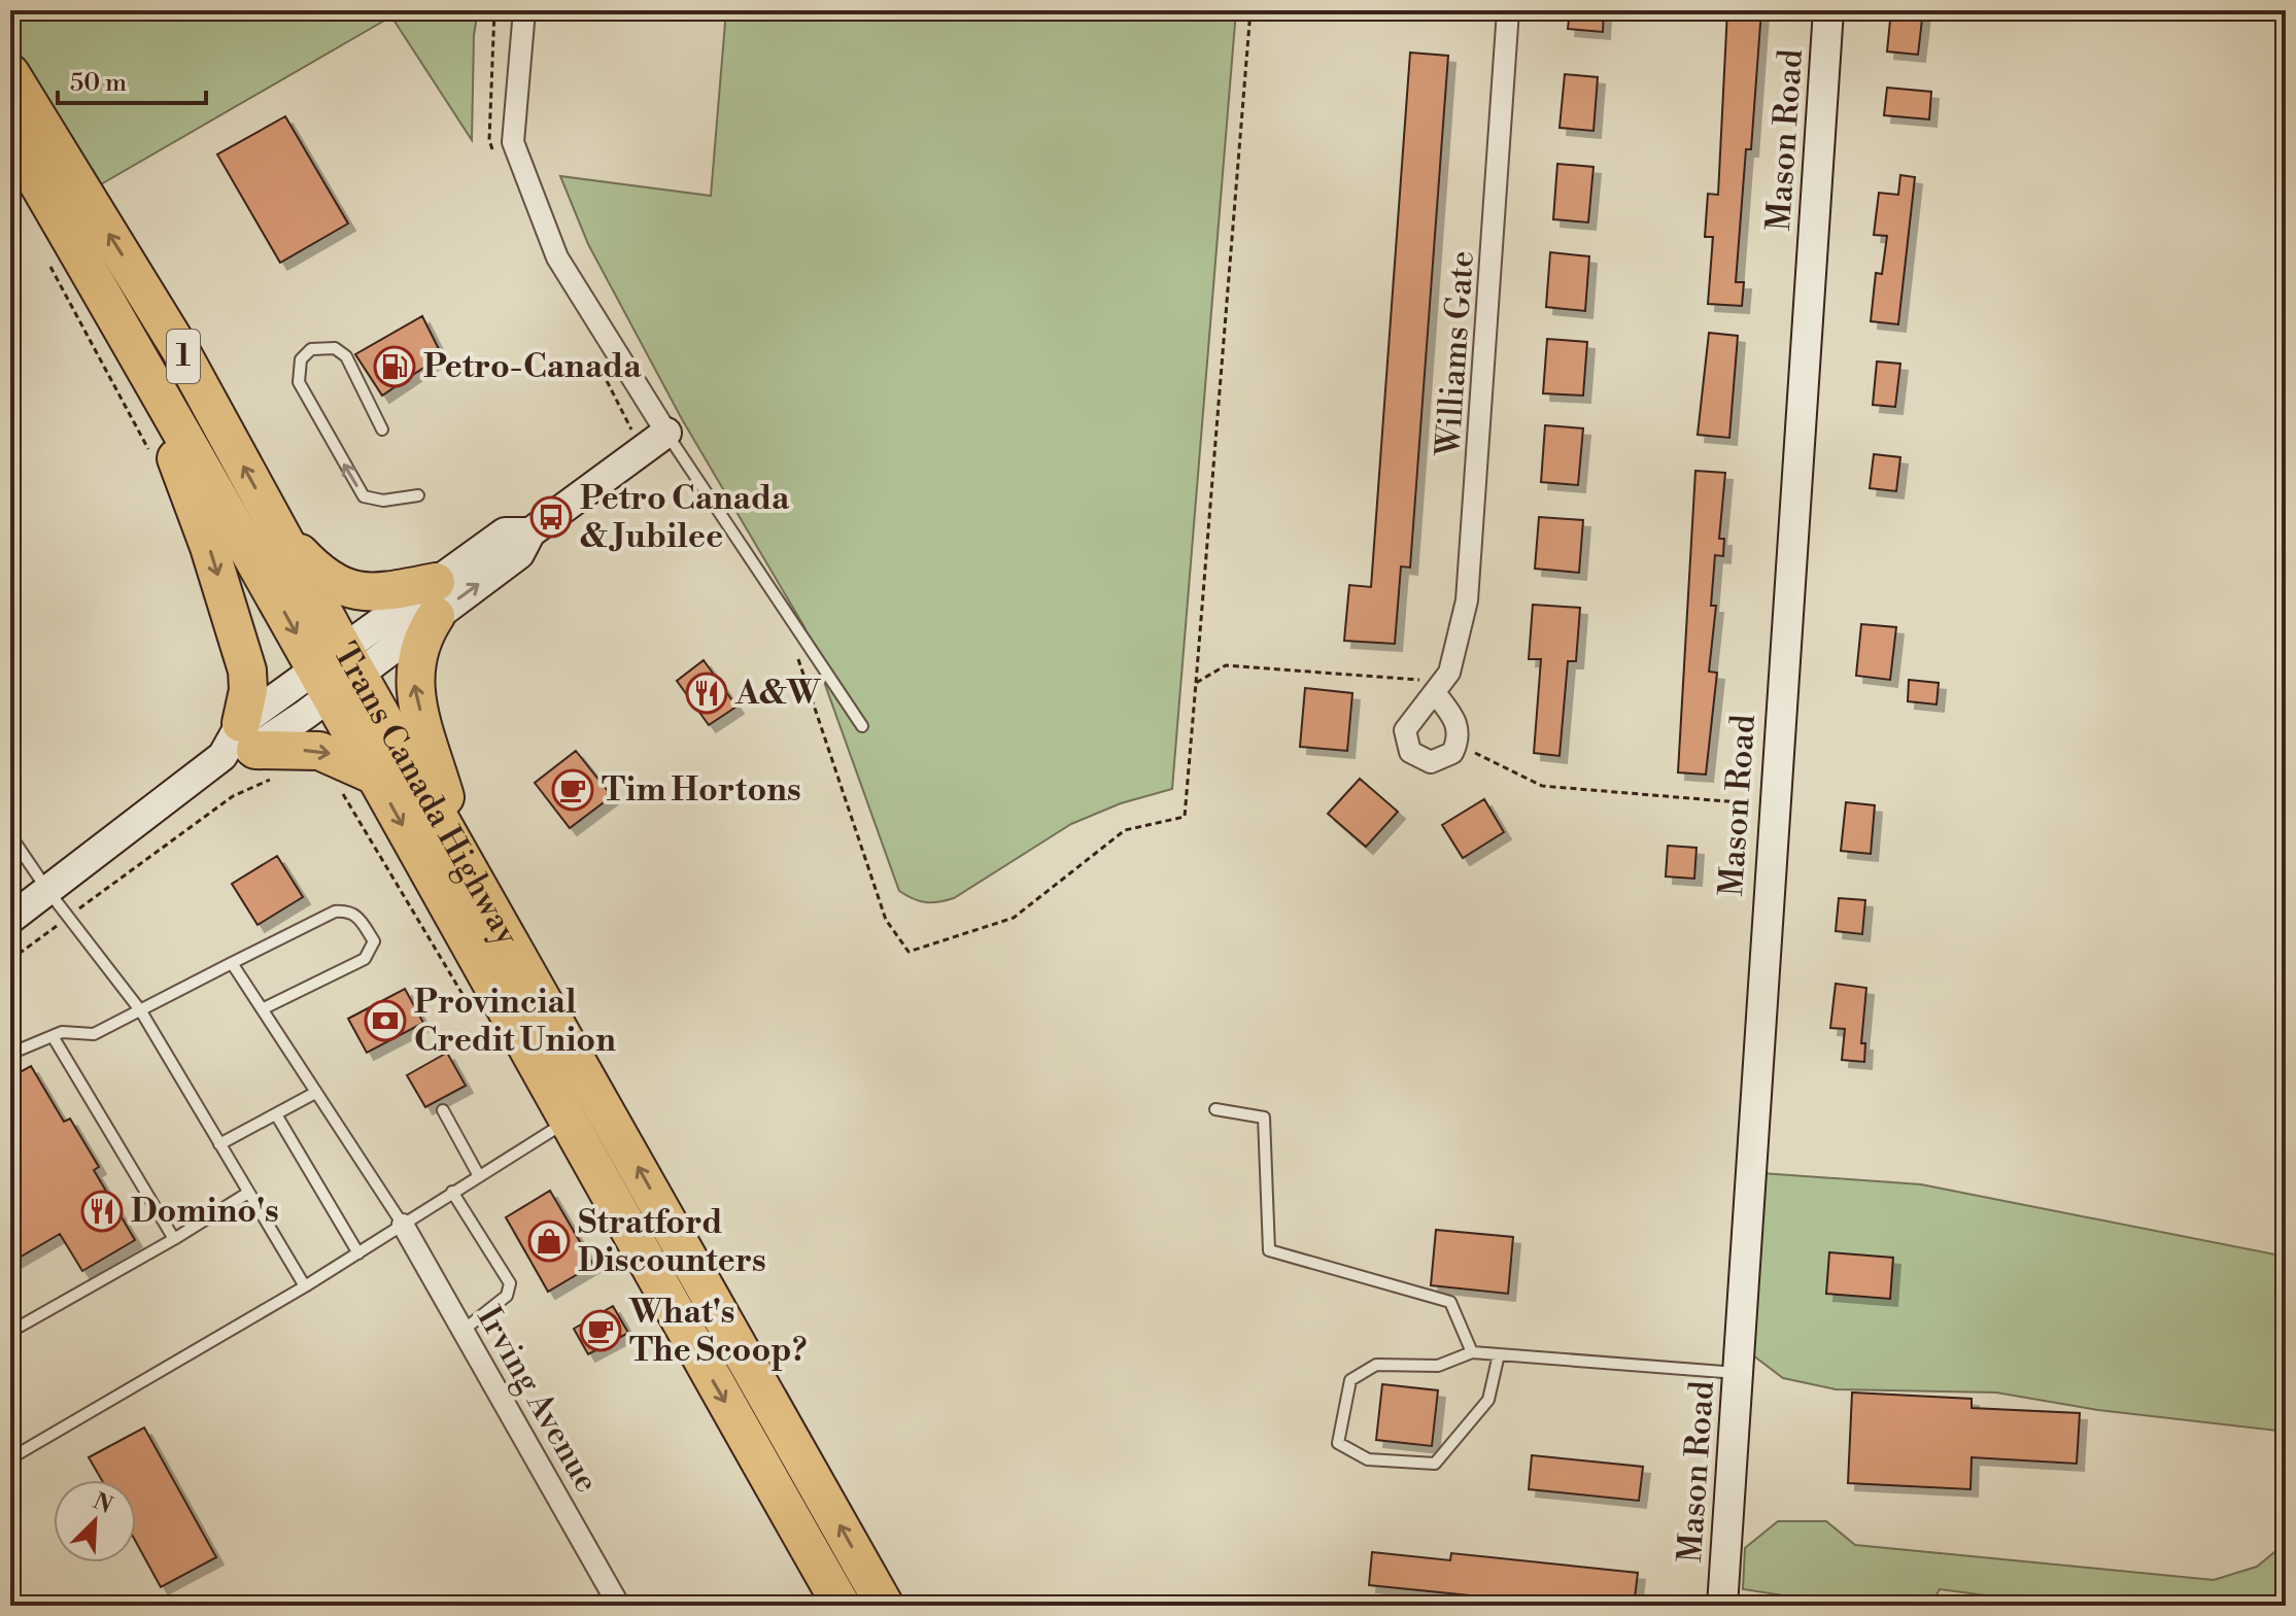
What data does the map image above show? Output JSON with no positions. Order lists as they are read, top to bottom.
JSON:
{
  "streets": {
    "highway": ["1", "Trans Canada Highway"],
    "street": ["Mason Road", "Williams Gate", "Irving Avenue"]
  },
  "places": {
    "fuel station": ["Petro-Canada"],
    "bus stop": ["Petro Canada & Jubilee"],
    "restaurant": ["A&W", "Domino's"],
    "cafe": ["Tim Hortons", "What's The Scoop?"],
    "bank": ["Provincial Credit Union"],
    "shop": ["Stratford Discounters"]
  },
  "scale_bar": "50 m",
  "north": "top right"
}
